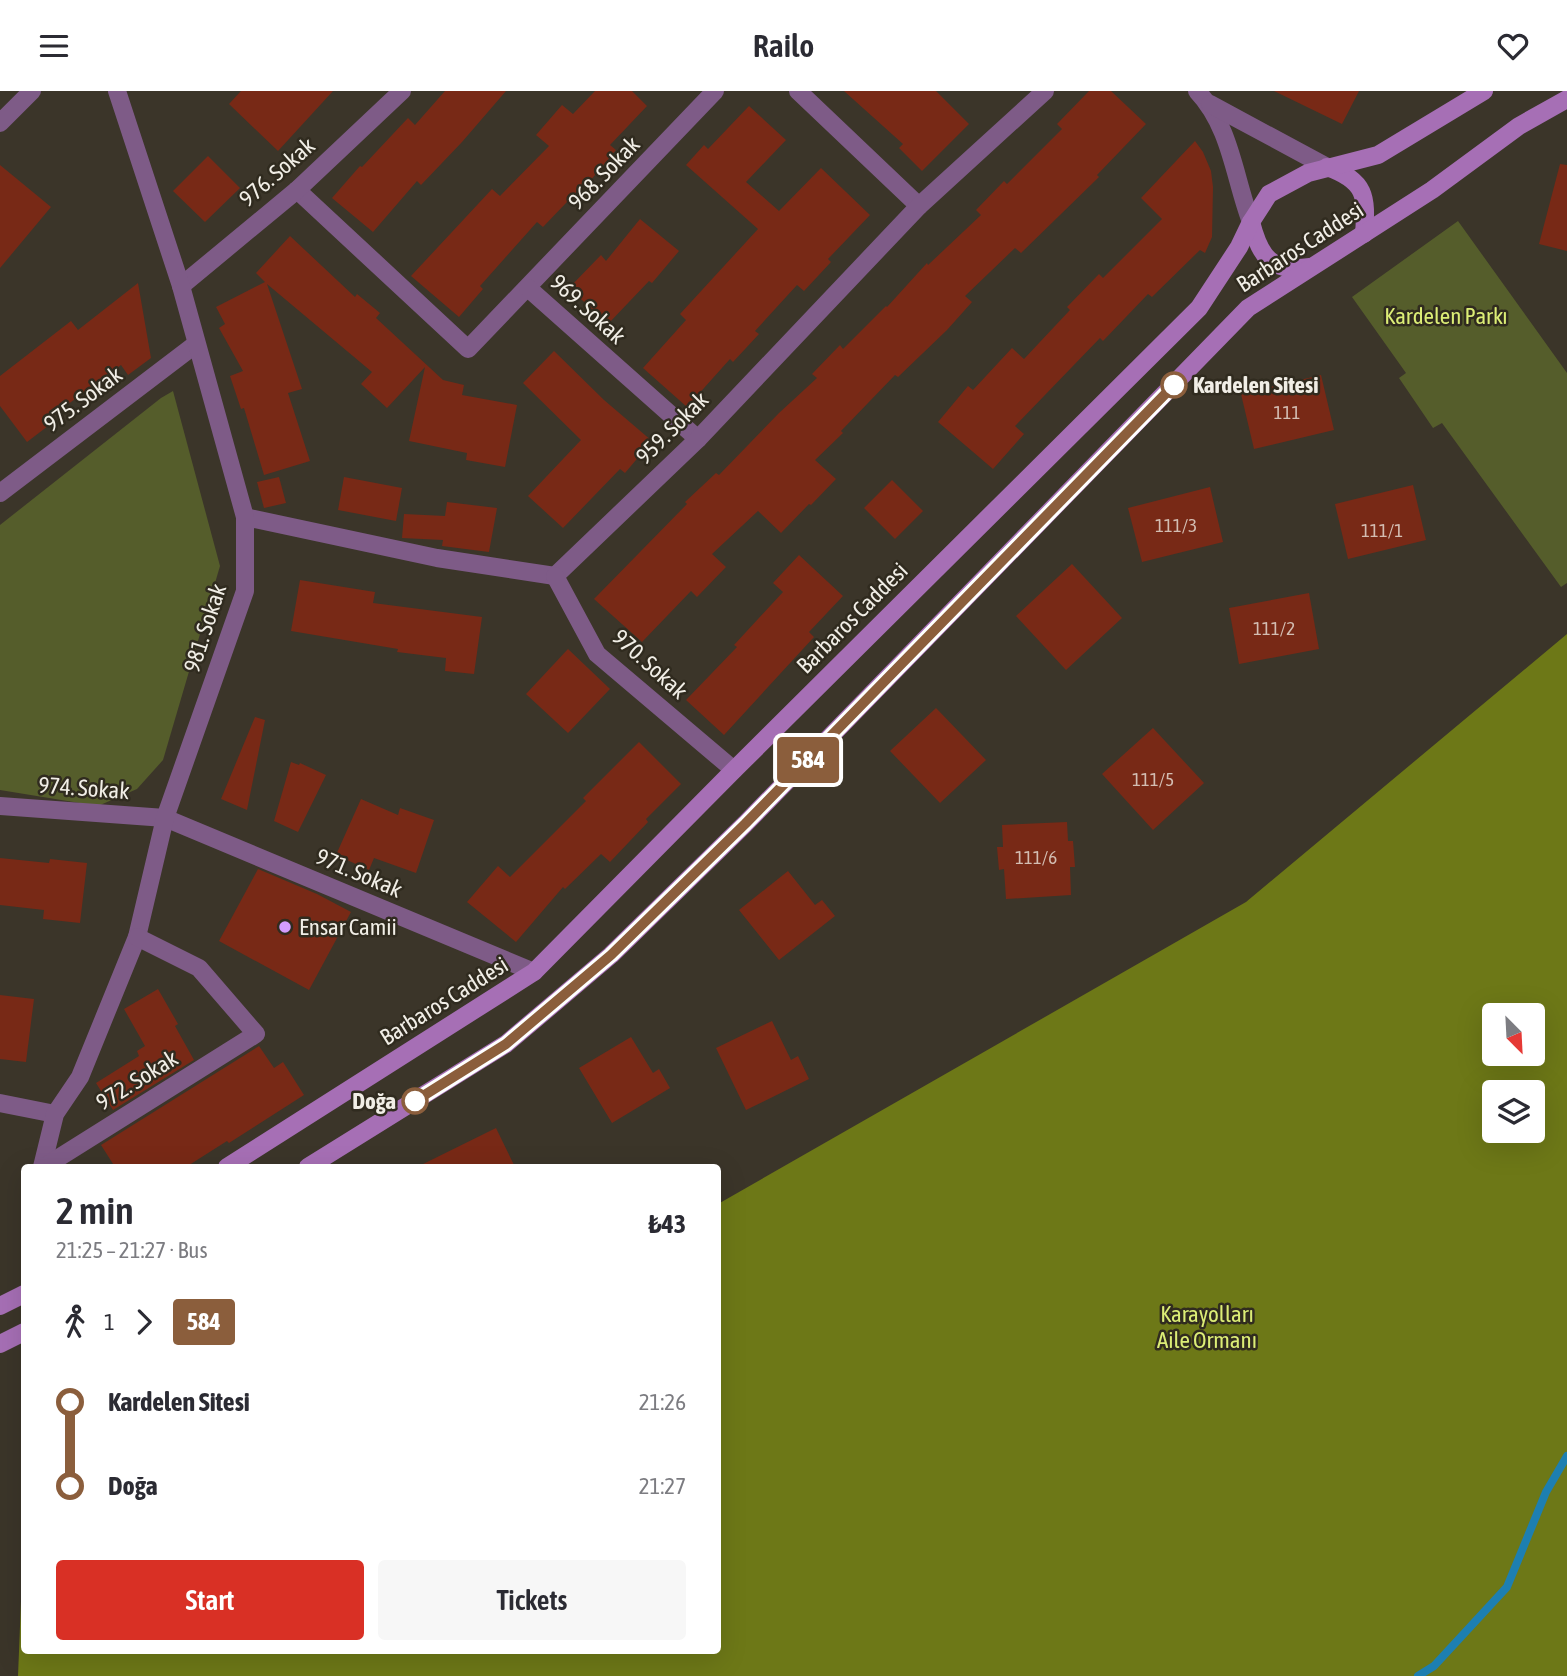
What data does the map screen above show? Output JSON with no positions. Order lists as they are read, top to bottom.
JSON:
{
  "streets": {
    "main road": ["Barbaros Caddesi"],
    "street": [
      "976. Sokak",
      "968. Sokak",
      "969. Sokak",
      "975. Sokak",
      "959. Sokak",
      "981. Sokak",
      "970. Sokak",
      "974. Sokak",
      "971. Sokak",
      "972. Sokak"
    ]
  },
  "crossings": [
    ["976. Sokak", "969. Sokak"],
    ["976. Sokak", "981. Sokak"],
    ["968. Sokak", "969. Sokak"],
    ["Barbaros Caddesi", "970. Sokak"],
    ["Barbaros Caddesi", "971. Sokak"],
    ["969. Sokak", "959. Sokak"],
    ["975. Sokak", "981. Sokak"],
    ["959. Sokak", "970. Sokak"],
    ["981. Sokak", "974. Sokak"],
    ["981. Sokak", "971. Sokak"],
    ["981. Sokak", "972. Sokak"],
    ["974. Sokak", "971. Sokak"]
  ],
  "parks": ["Kardelen Parkı", "Karayolları Aile Ormanı"],
  "places": ["Kardelen Sitesi", "Ensar Camii", "Doğa"],
  "lines": ["bus line 584"],
  "house_numbers": [
    "111",
    "111/3",
    "111/1",
    "111/2",
    "111/5",
    "111/6"
  ],
  "north": "bottom right",
  "page": {
    "header": "Railo",
    "on_map": "584",
    "heading": ["2 min", "21:25 – 21:27 · Bus", "₺43"],
    "legs": ["1", "584"],
    "list": [
      {
        "name": "Kardelen Sitesi",
        "value": "21:26"
      },
      {
        "name": "Doğa",
        "value": "21:27"
      }
    ],
    "buttons": ["Start", "Tickets"]
  }
}
